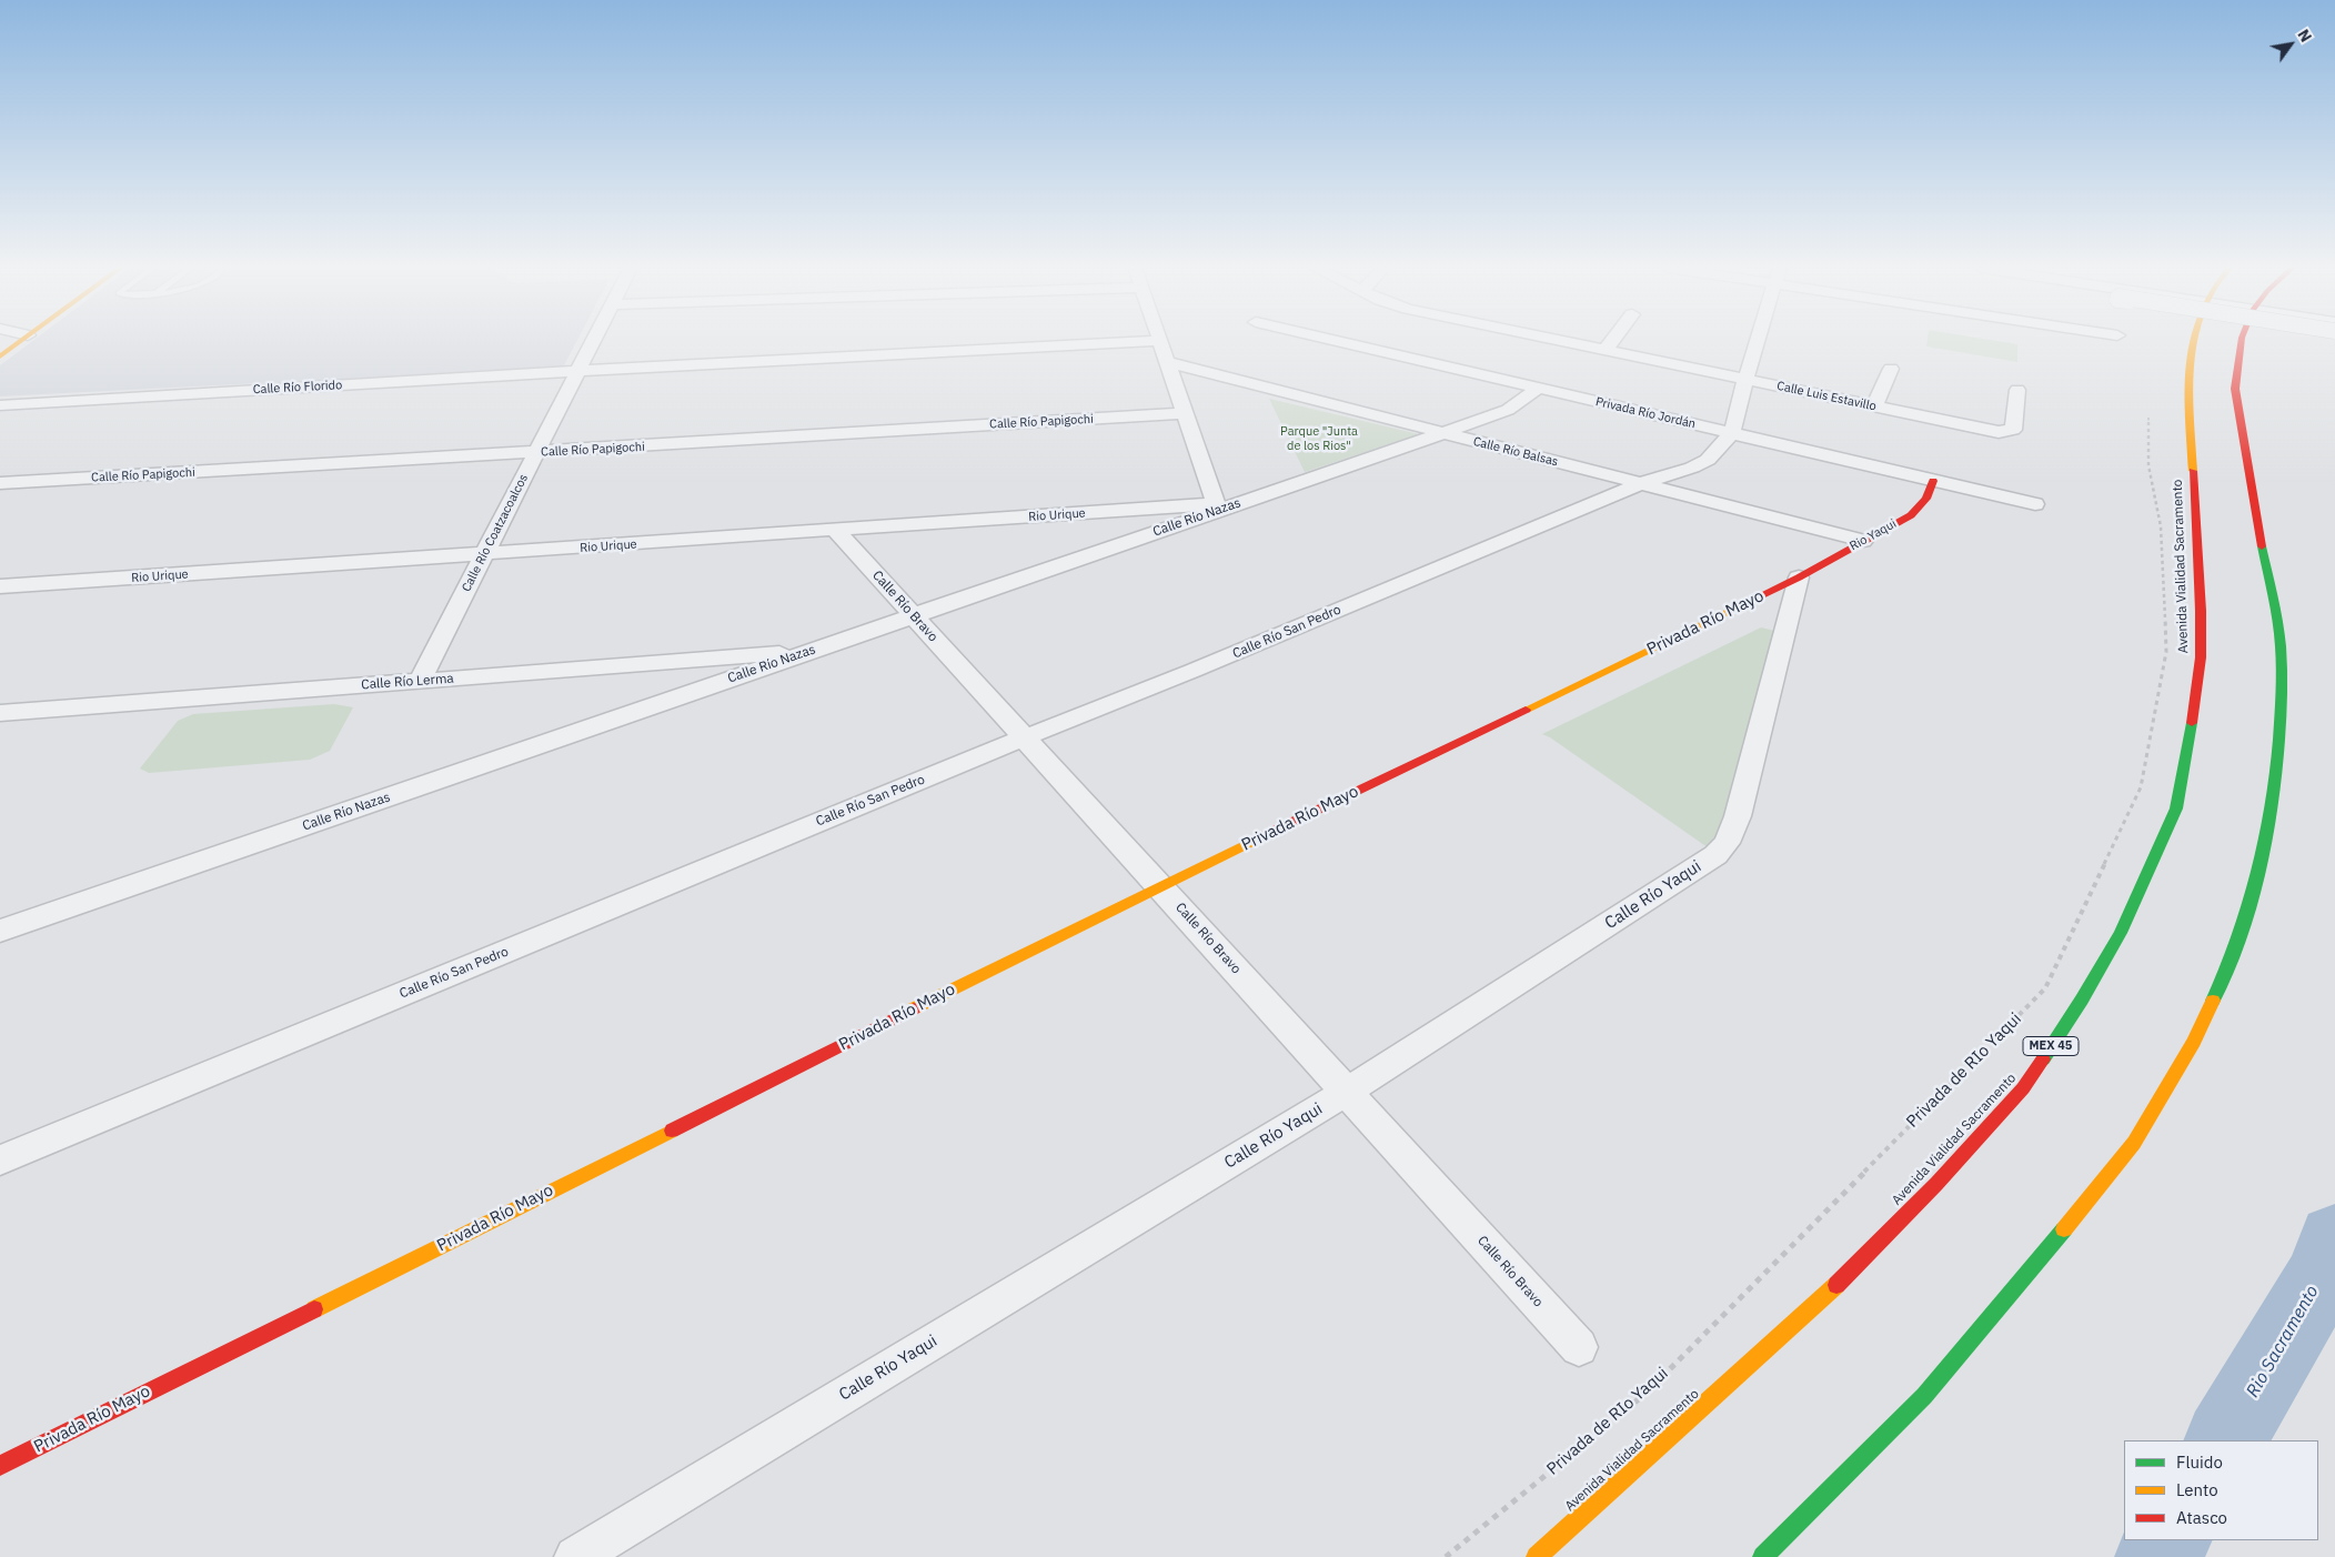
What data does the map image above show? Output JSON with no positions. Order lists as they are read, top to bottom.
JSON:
{
  "streets": {
    "main road": [
      "Rio Yaqui",
      "Avenida Vialidad Sacramento",
      "Privada Río Mayo",
      "MEX 45"
    ],
    "street": [
      "Calle Río Florido",
      "Calle Luis Estavillo",
      "Privada Río Jordán",
      "Calle Río Papigochi",
      "Calle Río Balsas",
      "Rio Urique",
      "Calle Río Nazas",
      "Calle Río Coatzacoalcos",
      "Calle Río Bravo",
      "Calle Río San Pedro",
      "Calle Río Lerma",
      "Calle Río Yaqui"
    ],
    "path": ["Privada de RIo Yaqui"]
  },
  "crossings": [
    ["Calle Río Florido", "Calle Río Coatzacoalcos"],
    ["Privada Río Jordán", "Calle Río Nazas"],
    ["Privada Río Jordán", "Rio Yaqui"],
    ["Privada Río Jordán", "Calle Río San Pedro"],
    ["Calle Río Papigochi", "Calle Río Coatzacoalcos"],
    ["Calle Río Balsas", "Calle Río Nazas"],
    ["Calle Río Balsas", "Rio Yaqui"],
    ["Calle Río Balsas", "Calle Río San Pedro"],
    ["Rio Urique", "Calle Río Nazas"],
    ["Rio Urique", "Calle Río Coatzacoalcos"],
    ["Rio Urique", "Calle Río Bravo"],
    ["Calle Río Nazas", "Calle Río Bravo"],
    ["Calle Río Nazas", "Calle Río Lerma"],
    ["Calle Río Coatzacoalcos", "Calle Río Lerma"],
    ["Rio Yaqui", "Privada Río Mayo"],
    ["Rio Yaqui", "Calle Río Yaqui"],
    ["Calle Río Bravo", "Privada Río Mayo"],
    ["Calle Río Bravo", "Calle Río San Pedro"],
    ["Calle Río Bravo", "Calle Río Yaqui"],
    ["Privada Río Mayo", "Calle Río Yaqui"]
  ],
  "water": ["Rio Sacramento"],
  "parks": ["Parque \"Junta de los Rios\""],
  "legend": ["Fluido", "Lento", "Atasco"],
  "north": "top right"
}
